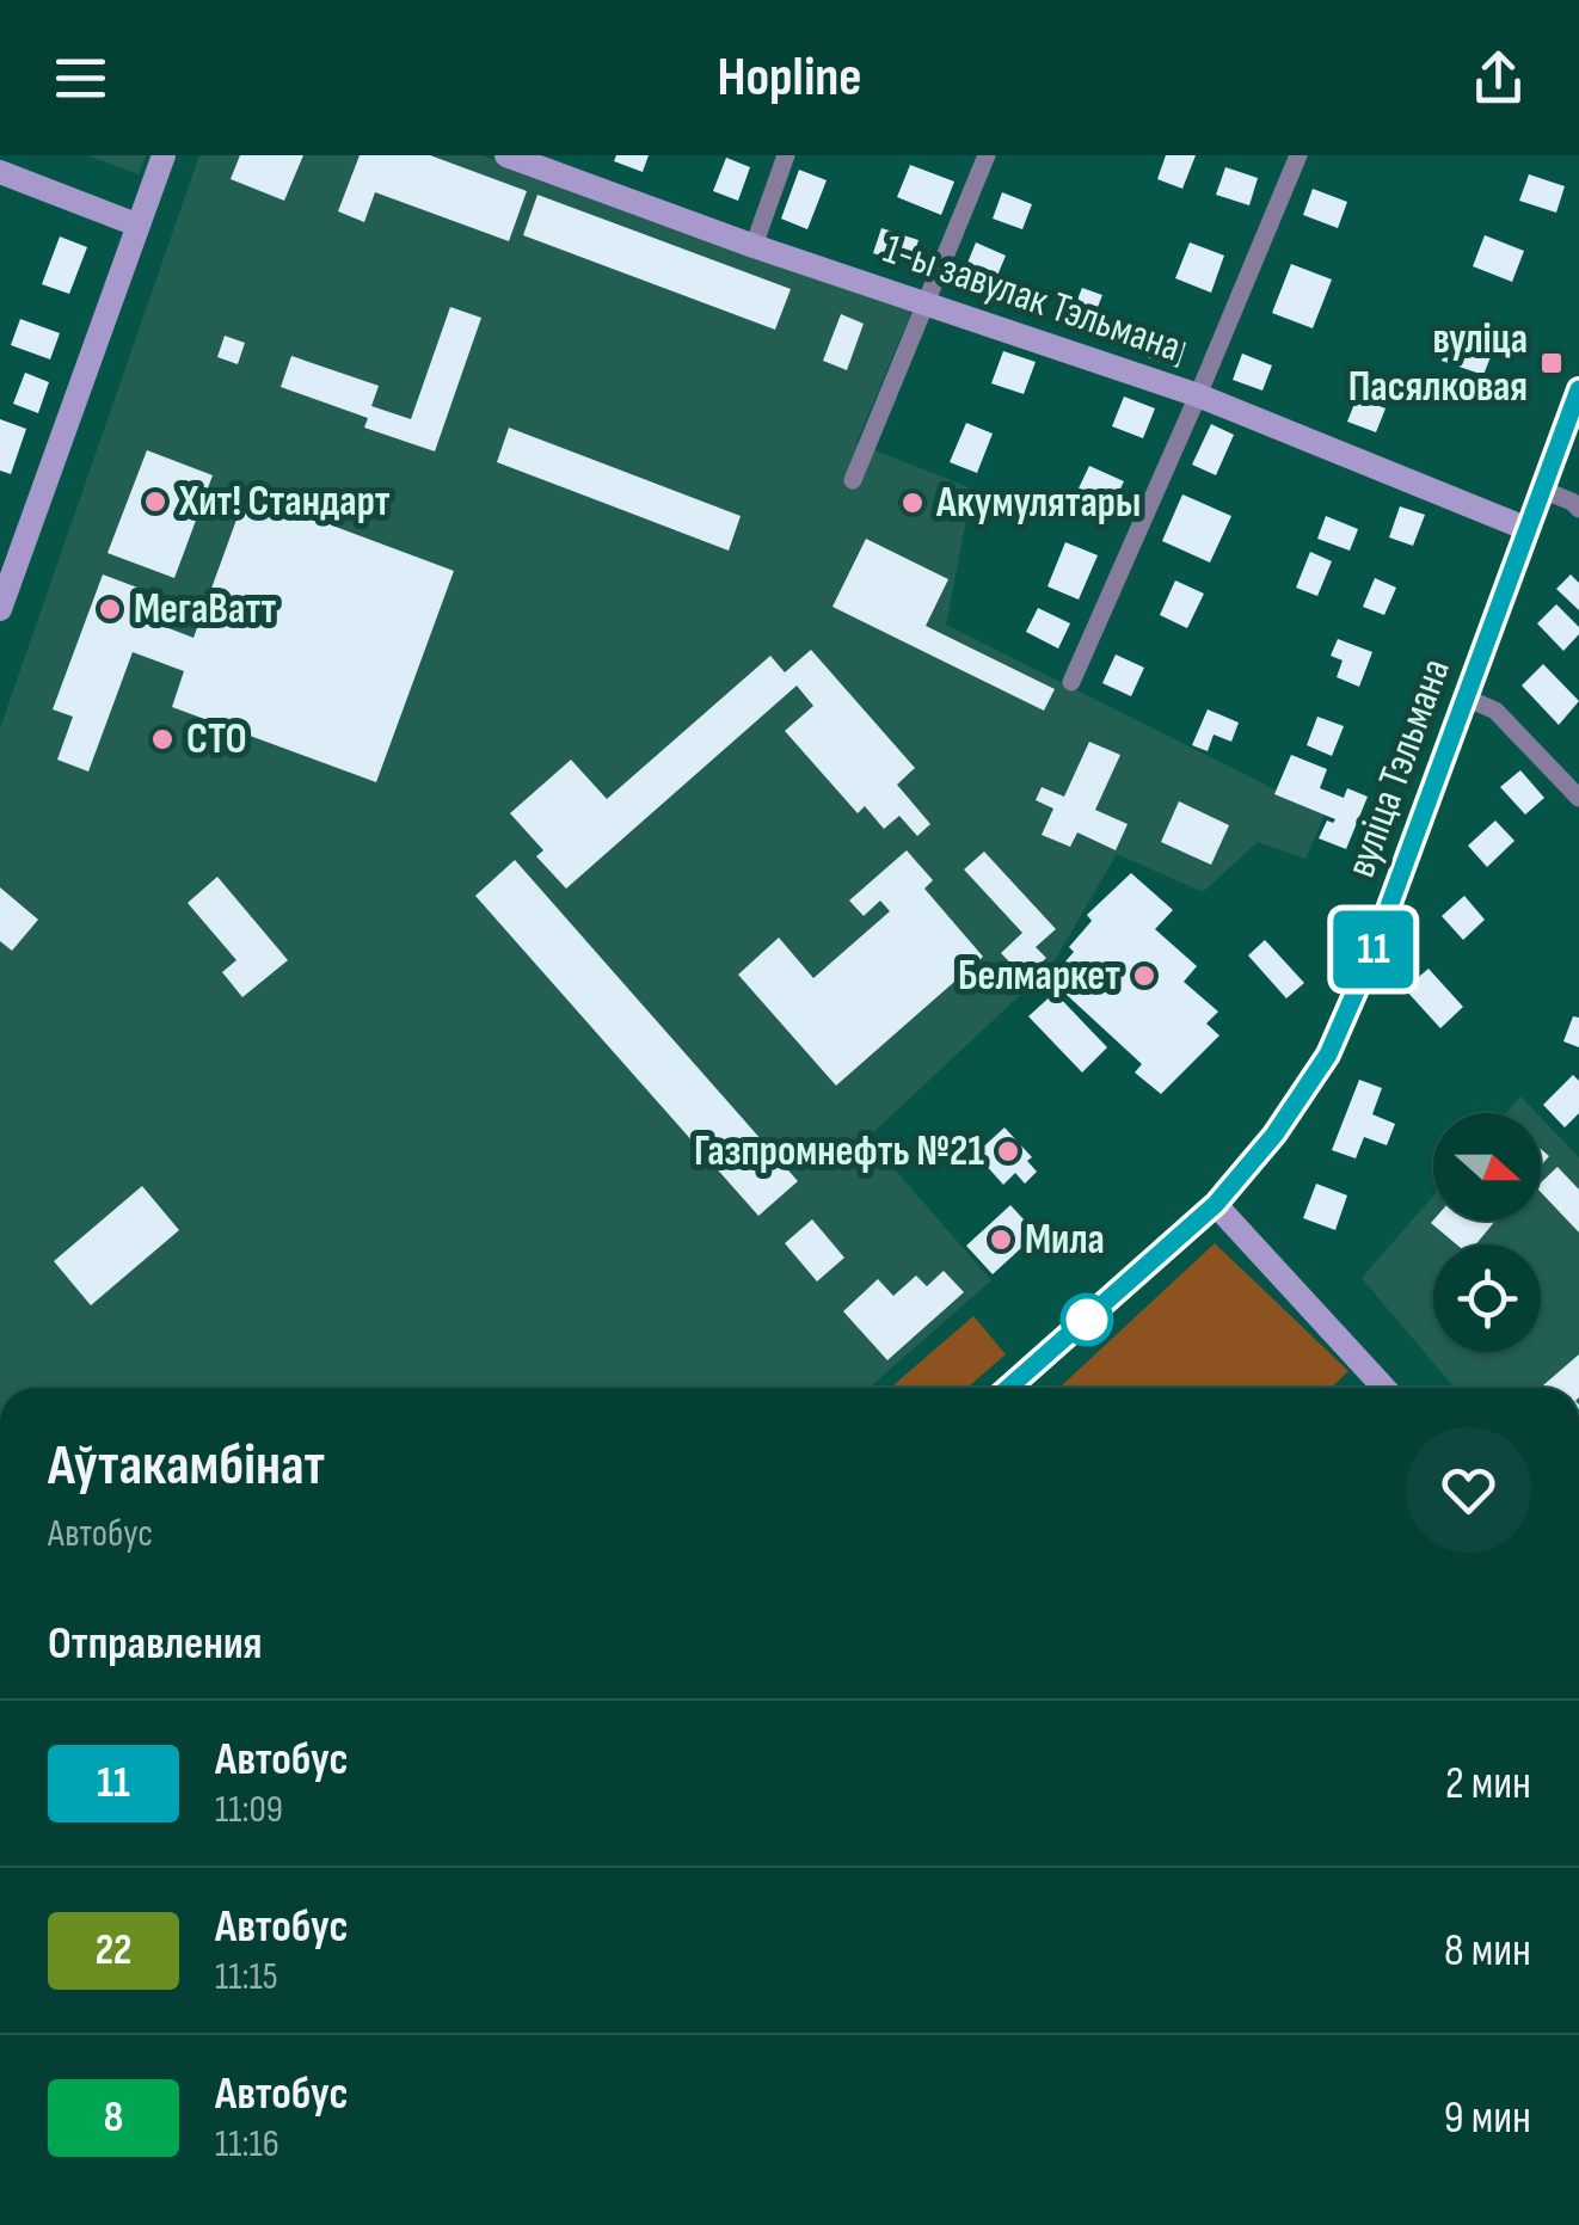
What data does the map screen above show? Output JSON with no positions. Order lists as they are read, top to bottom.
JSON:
{
  "streets": {
    "main road": ["1-ы завулак Тэльмана", "вуліца Тэльмана"]
  },
  "crossings": [
    ["1-ы завулак Тэльмана", "вуліца Тэльмана"]
  ],
  "places": {
    "transit": ["вуліца Пасялковая"],
    "other": [
      "Хит! Стандарт",
      "Акумулятары",
      "МегаВатт",
      "СТО",
      "Белмаркет",
      "Газпромнефть №21",
      "Мила"
    ]
  },
  "lines": ["bus line 11"],
  "north": "right",
  "page": {
    "header": "Hopline",
    "on_map": "11",
    "heading": [
      ["Аўтакамбінат", "Автобус"],
      "Отправления"
    ],
    "list": [
      {
        "mark": "11",
        "name": "Автобус",
        "note": "11:09",
        "value": "2 мин"
      },
      {
        "mark": "22",
        "name": "Автобус",
        "note": "11:15",
        "value": "8 мин"
      },
      {
        "mark": "8",
        "name": "Автобус",
        "note": "11:16",
        "value": "9 мин"
      }
    ]
  }
}
